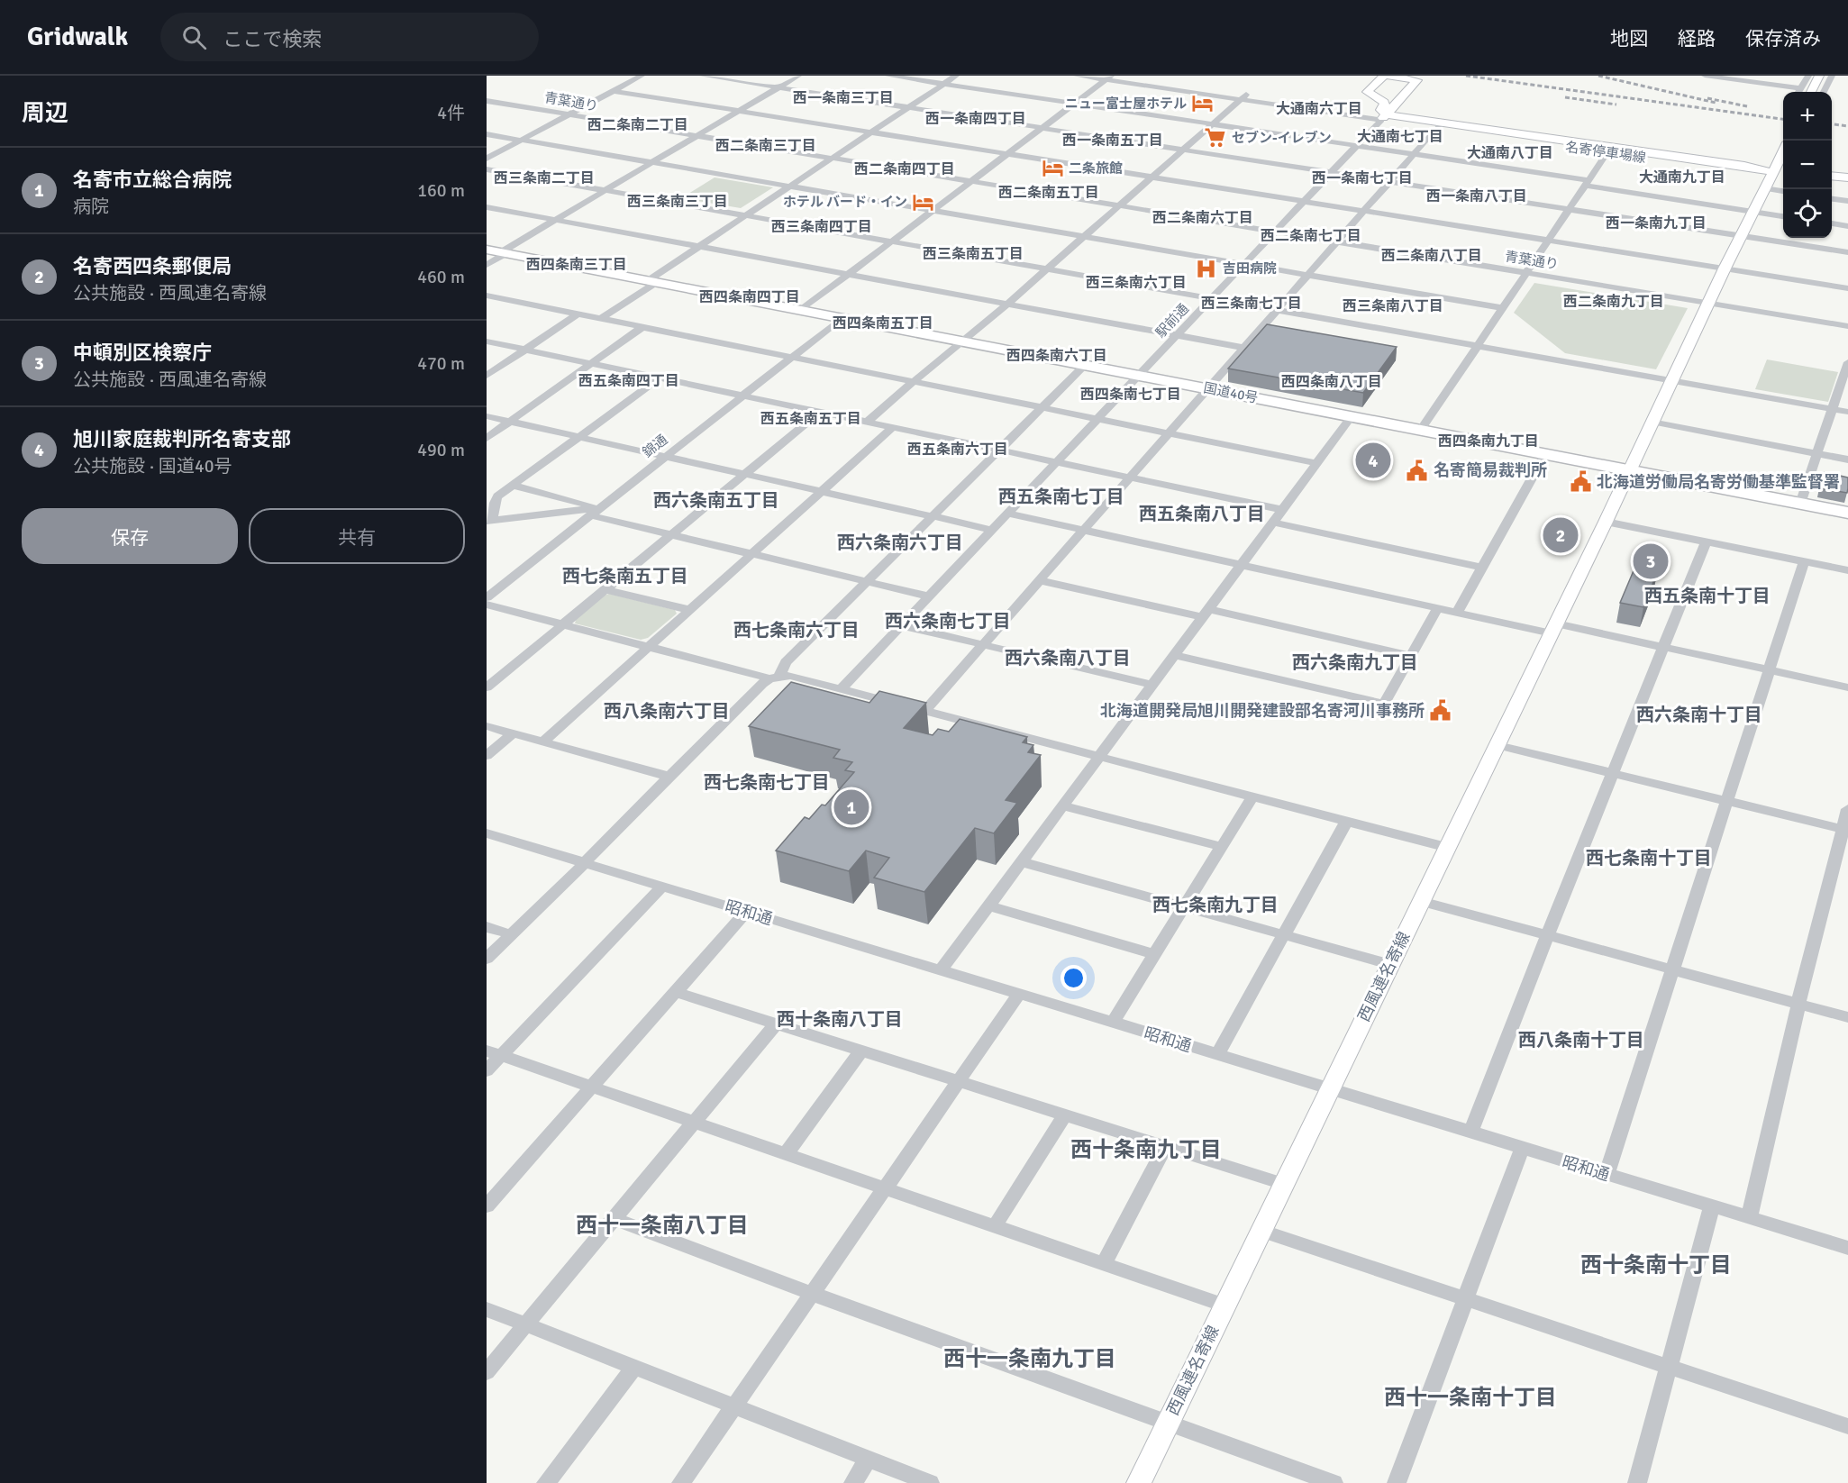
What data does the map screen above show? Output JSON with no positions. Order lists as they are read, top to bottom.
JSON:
{
  "streets": {
    "highway": ["国道40号"],
    "main road": ["名寄停車場線", "西風連名寄線"],
    "street": [
      "青葉通り",
      "駅前通",
      "錦通",
      "昭和通"
    ]
  },
  "crossings": [
    ["青葉通り", "駅前通"],
    ["名寄停車場線", "駅前通"],
    ["駅前通", "国道40号"],
    ["国道40号", "錦通"],
    ["国道40号", "西風連名寄線"],
    ["昭和通", "西風連名寄線"]
  ],
  "districts": [
    "西一条南三丁目",
    "大通南六丁目",
    "西一条南四丁目",
    "西二条南二丁目",
    "大通南七丁目",
    "西一条南五丁目",
    "西二条南三丁目",
    "大通南八丁目",
    "西二条南四丁目",
    "大通南九丁目",
    "西三条南二丁目",
    "西一条南七丁目",
    "西二条南五丁目",
    "西一条南八丁目",
    "西三条南三丁目",
    "西二条南六丁目",
    "西一条南九丁目",
    "西三条南四丁目",
    "西二条南七丁目",
    "西三条南五丁目",
    "西二条南八丁目",
    "西四条南三丁目",
    "西三条南六丁目",
    "西四条南四丁目",
    "西二条南九丁目",
    "西三条南七丁目",
    "西三条南八丁目",
    "西四条南五丁目",
    "西四条南六丁目",
    "西五条南四丁目",
    "西四条南八丁目",
    "西四条南七丁目",
    "西五条南五丁目",
    "西四条南九丁目",
    "西五条南六丁目",
    "西五条南七丁目",
    "西六条南五丁目",
    "西五条南八丁目",
    "西六条南六丁目",
    "西七条南五丁目",
    "西五条南十丁目",
    "西六条南七丁目",
    "西七条南六丁目",
    "西六条南八丁目",
    "西六条南九丁目",
    "西八条南六丁目",
    "西六条南十丁目",
    "西七条南七丁目",
    "西七条南十丁目",
    "西七条南九丁目",
    "西十条南八丁目",
    "西八条南十丁目",
    "西十条南九丁目",
    "西十一条南八丁目",
    "西十条南十丁目",
    "西十一条南九丁目",
    "西十一条南十丁目"
  ],
  "places": {
    "hotel": ["ニュー富士屋ホテル", "二条旅館", "ホテル バード・イン"],
    "supermarket": ["セブン-イレブン"],
    "hospital": ["吉田病院"],
    "public building": ["名寄簡易裁判所", "北海道労働局名寄労働基準監督署", "北海道開発局旭川開発建設部名寄河川事務所"]
  },
  "page": {
    "header": "Gridwalk",
    "search": "ここで検索",
    "nav": ["地図", "経路", "保存済み"],
    "heading": ["周辺", "4件"],
    "map_buttons": ["+", "−"],
    "list": [
      {
        "mark": "1",
        "name": "名寄市立総合病院",
        "note": "病院",
        "value": "160 m"
      },
      {
        "mark": "2",
        "name": "名寄西四条郵便局",
        "note": "公共施設 · 西風連名寄線",
        "value": "460 m"
      },
      {
        "mark": "3",
        "name": "中頓別区検察庁",
        "note": "公共施設 · 西風連名寄線",
        "value": "470 m"
      },
      {
        "mark": "4",
        "name": "旭川家庭裁判所名寄支部",
        "note": "公共施設 · 国道40号",
        "value": "490 m"
      }
    ],
    "pins": [
      "4",
      "2",
      "3",
      "1"
    ],
    "buttons": ["保存", "共有"]
  }
}
